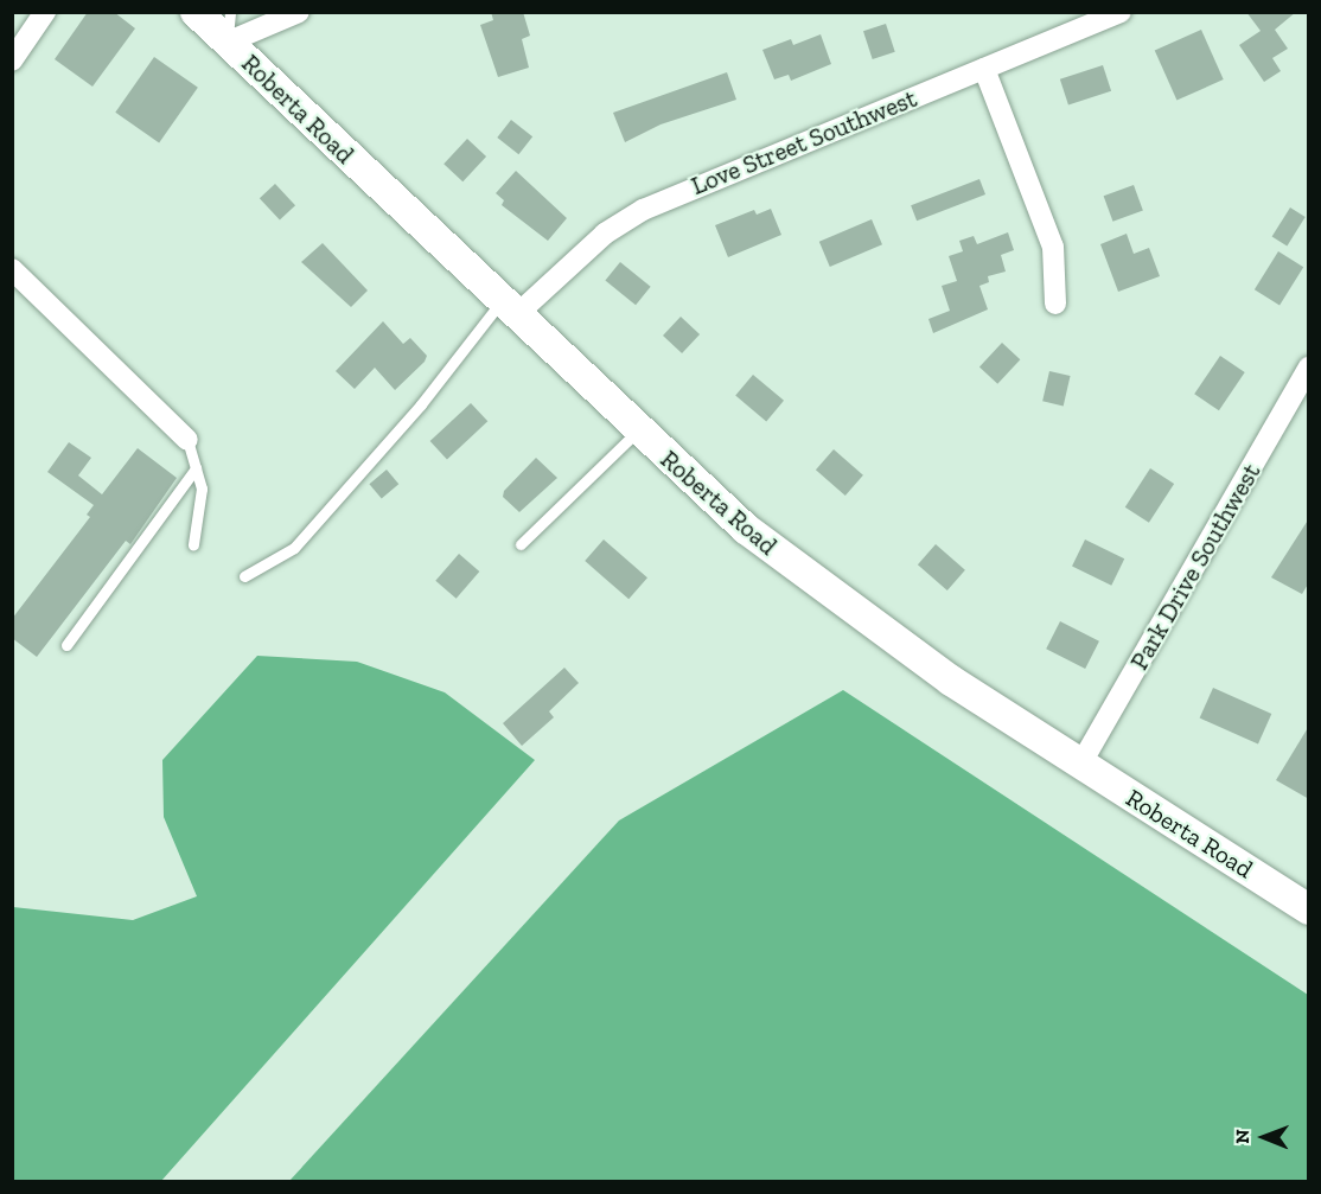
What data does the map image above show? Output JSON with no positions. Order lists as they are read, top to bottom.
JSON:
{
  "streets": {
    "street": ["Roberta Road", "Love Street Southwest", "Park Drive Southwest"]
  },
  "crossings": [
    ["Roberta Road", "Love Street Southwest"],
    ["Roberta Road", "Park Drive Southwest"]
  ],
  "north": "left"
}
